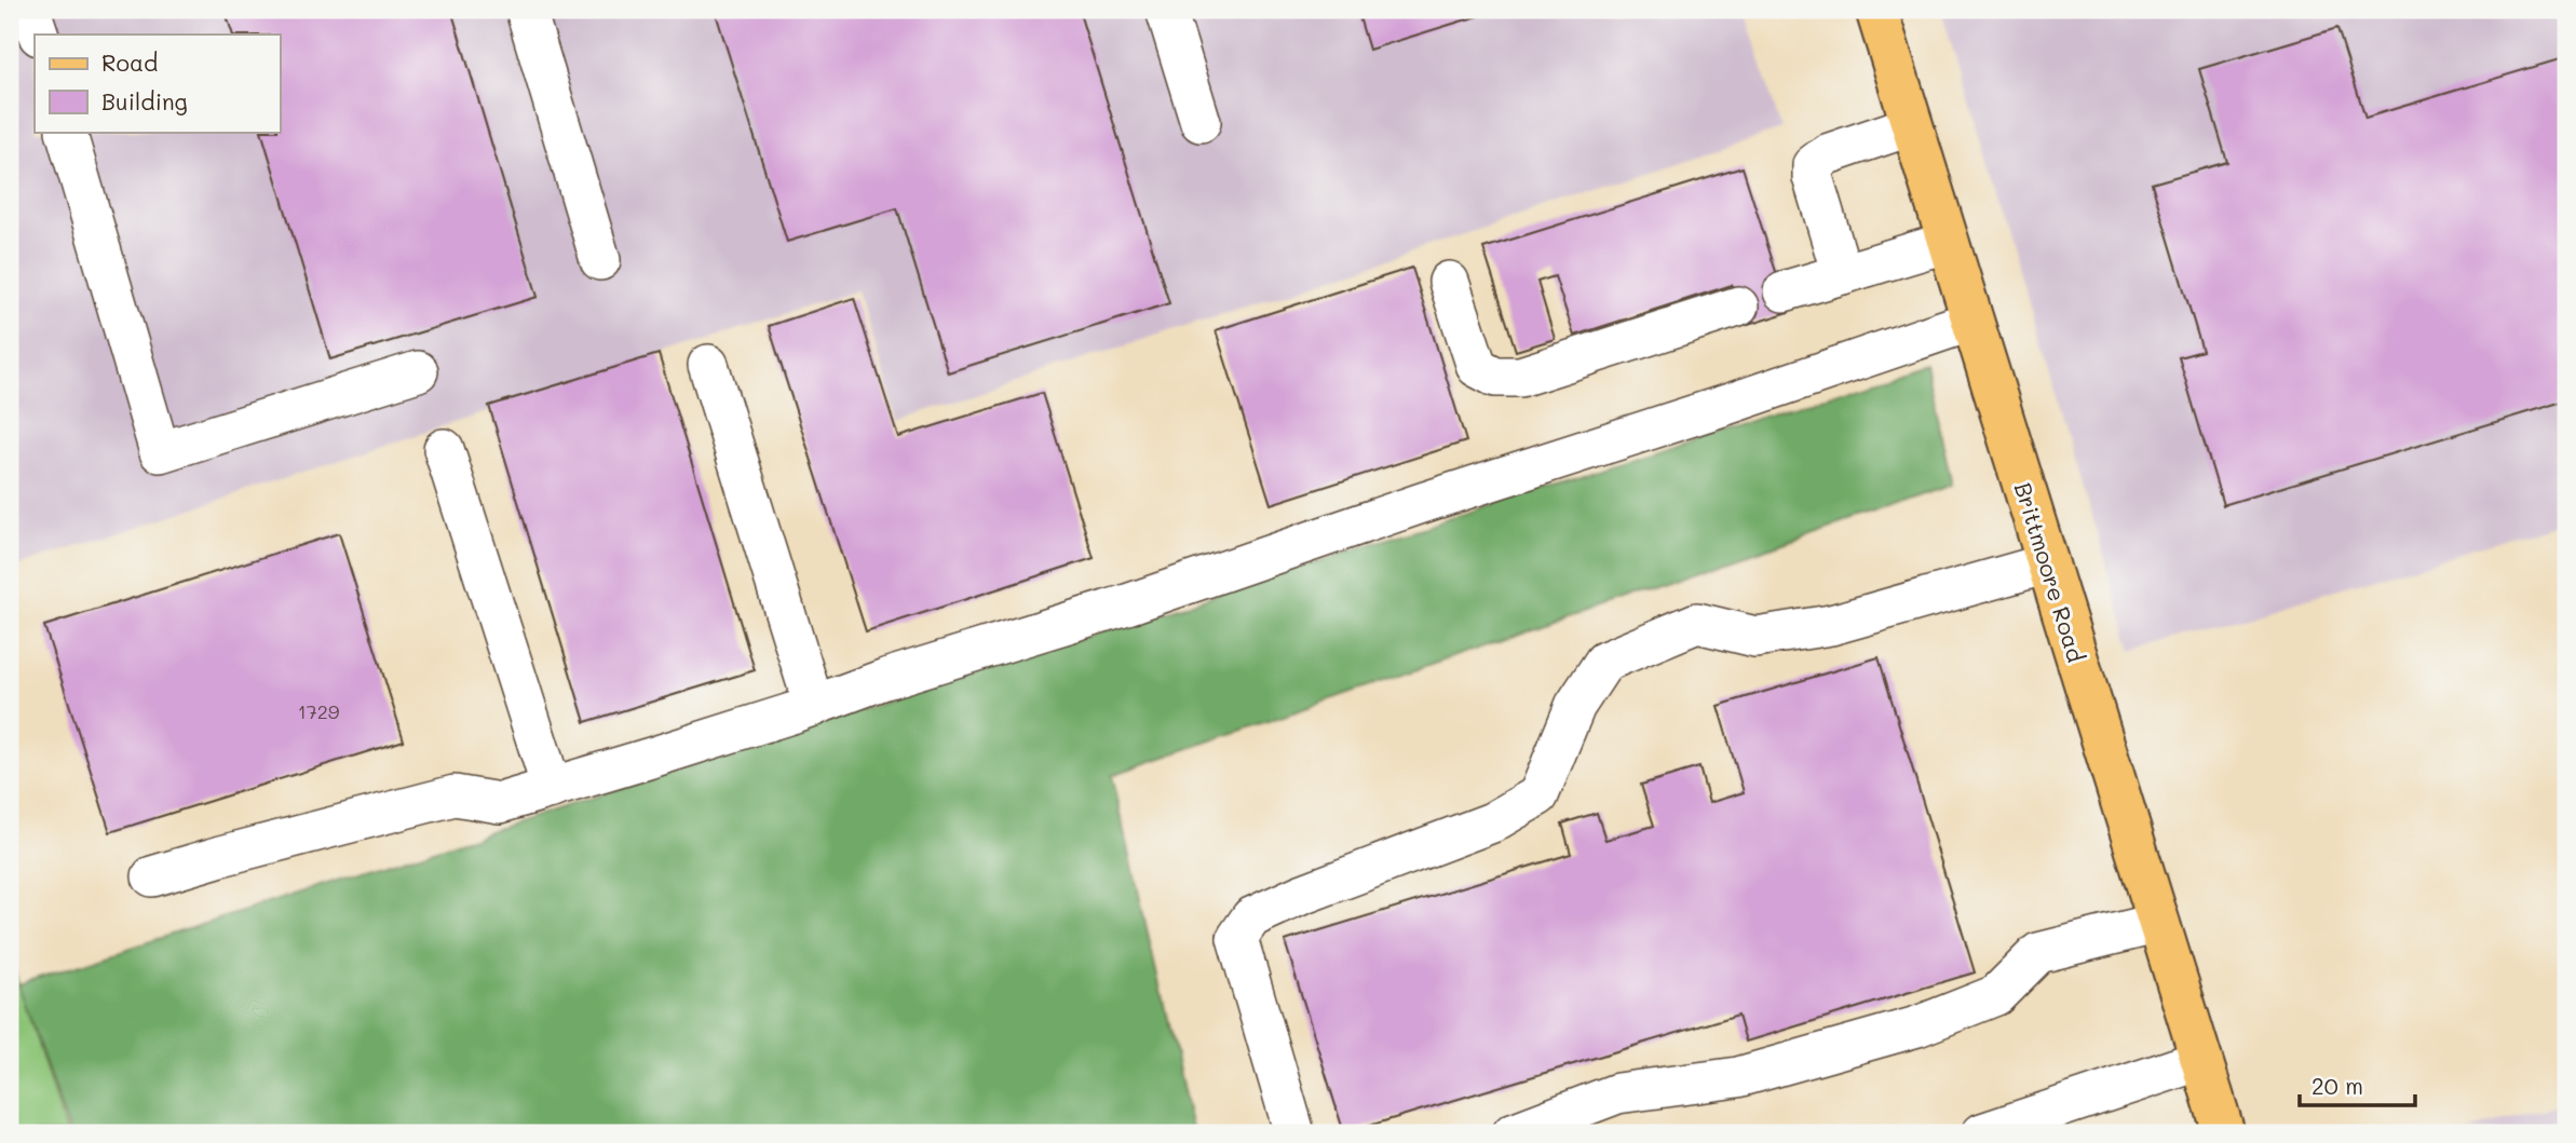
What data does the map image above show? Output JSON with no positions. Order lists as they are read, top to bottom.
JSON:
{
  "streets": {
    "main road": ["Brittmoore Road"]
  },
  "house_numbers": ["1729"],
  "legend": ["Road", "Building"],
  "scale_bar": "20 m"
}
